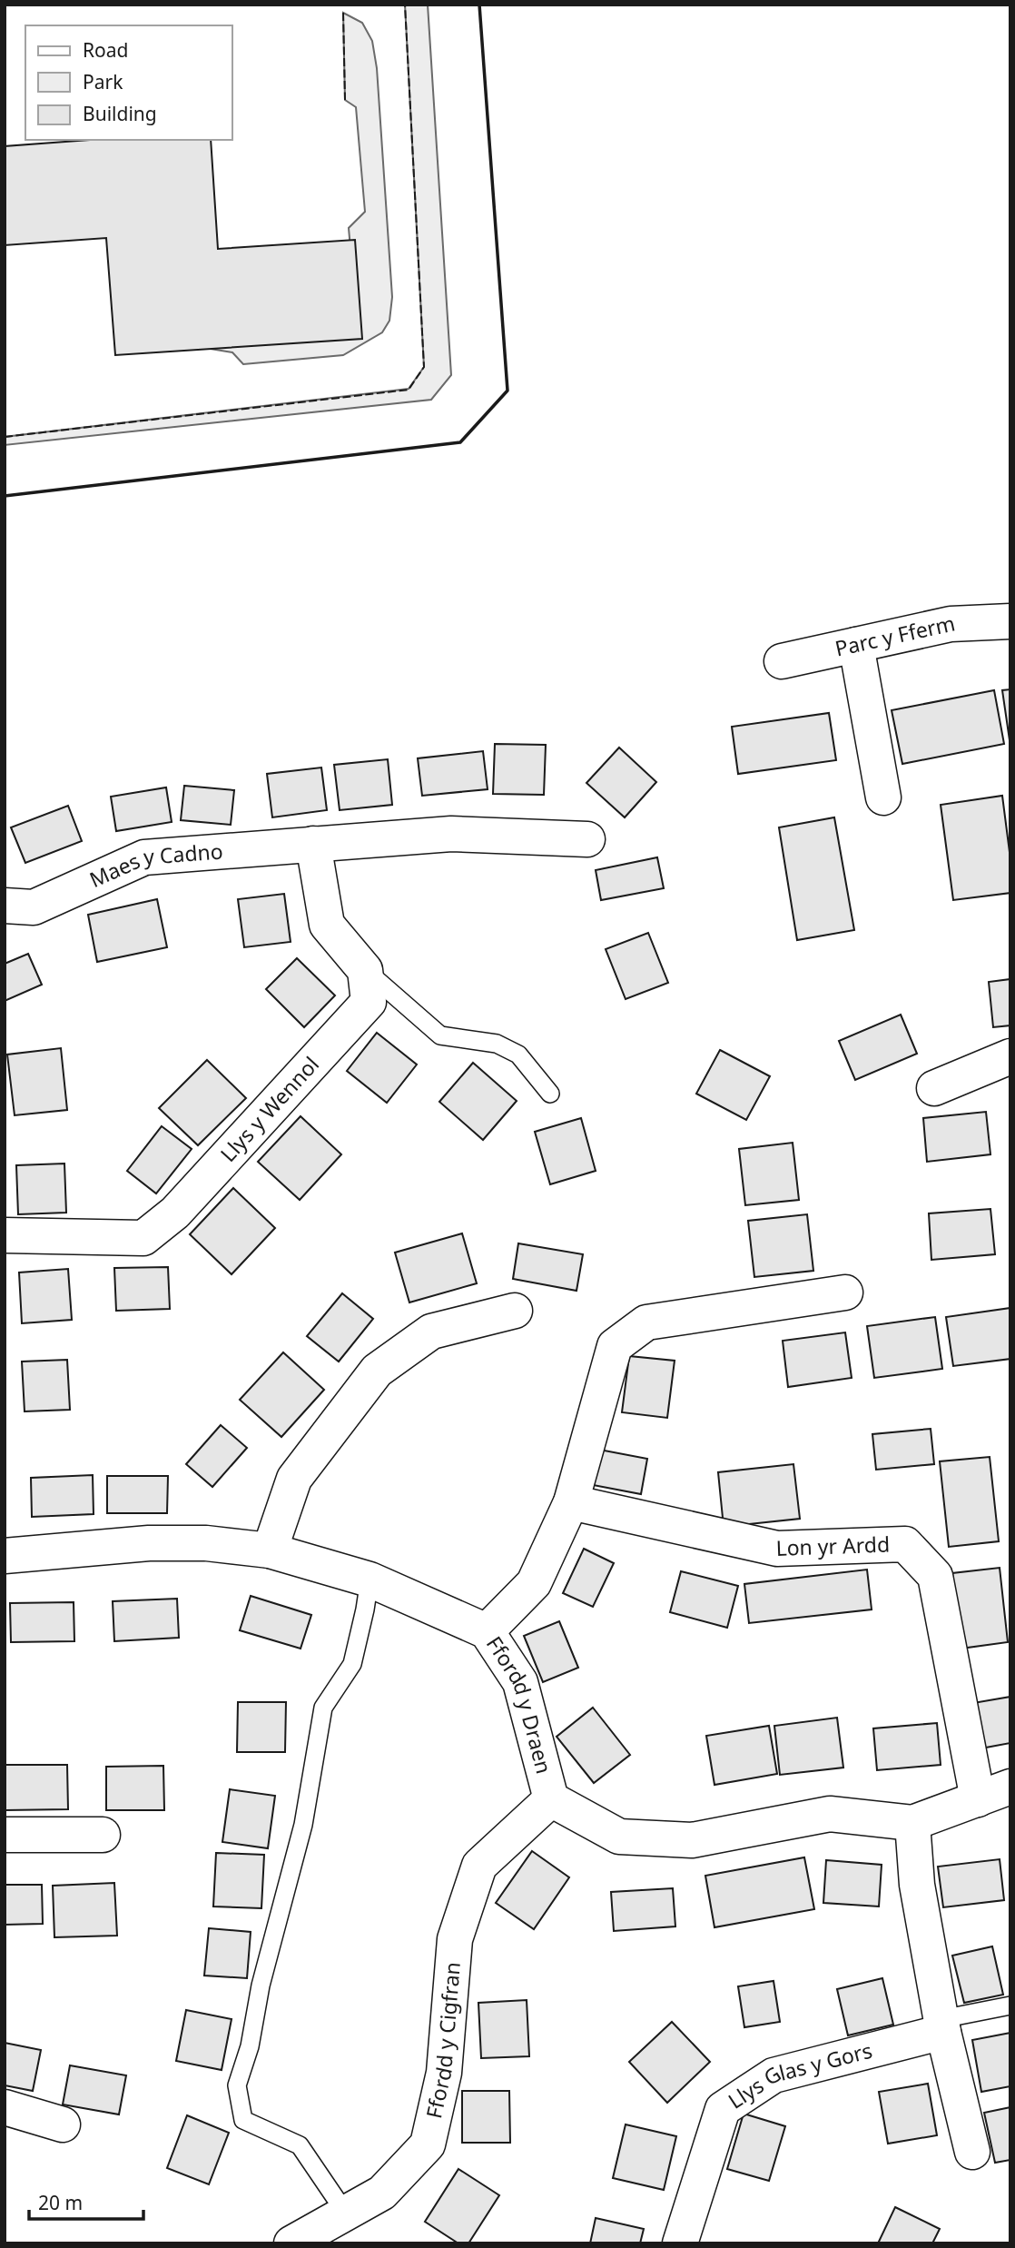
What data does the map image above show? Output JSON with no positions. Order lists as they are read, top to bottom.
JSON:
{
  "streets": {
    "street": [
      "Parc y Fferm",
      "Maes y Cadno",
      "Llys y Wennol",
      "Lon yr Ardd",
      "Ffordd y Draen",
      "Ffordd y Cigfran",
      "Llys Glas y Gors"
    ]
  },
  "crossings": [
    ["Lon yr Ardd", "Ffordd y Draen"],
    ["Ffordd y Draen", "Ffordd y Cigfran"]
  ],
  "legend": ["Road", "Park", "Building"],
  "scale_bar": "20 m"
}
